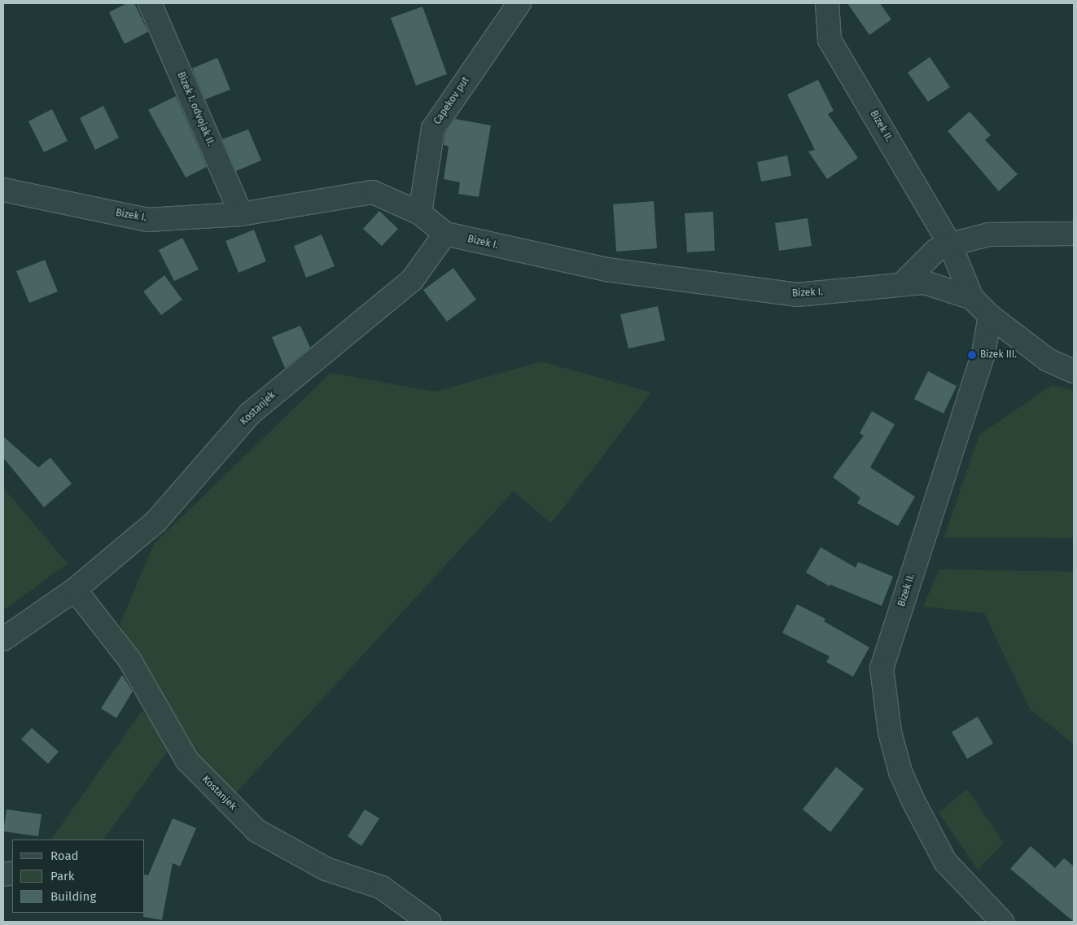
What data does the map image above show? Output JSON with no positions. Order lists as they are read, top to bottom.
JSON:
{
  "streets": {
    "street": [
      "Capekov put",
      "Bizek I. odvojak II.",
      "Bizek II.",
      "Bizek I.",
      "Kostanjek"
    ]
  },
  "crossings": [
    ["Capekov put", "Bizek I."],
    ["Bizek I. odvojak II.", "Bizek I."],
    ["Bizek II.", "Bizek I."],
    ["Bizek I.", "Kostanjek"]
  ],
  "places": ["Bizek III."],
  "legend": ["Road", "Park", "Building"]
}
